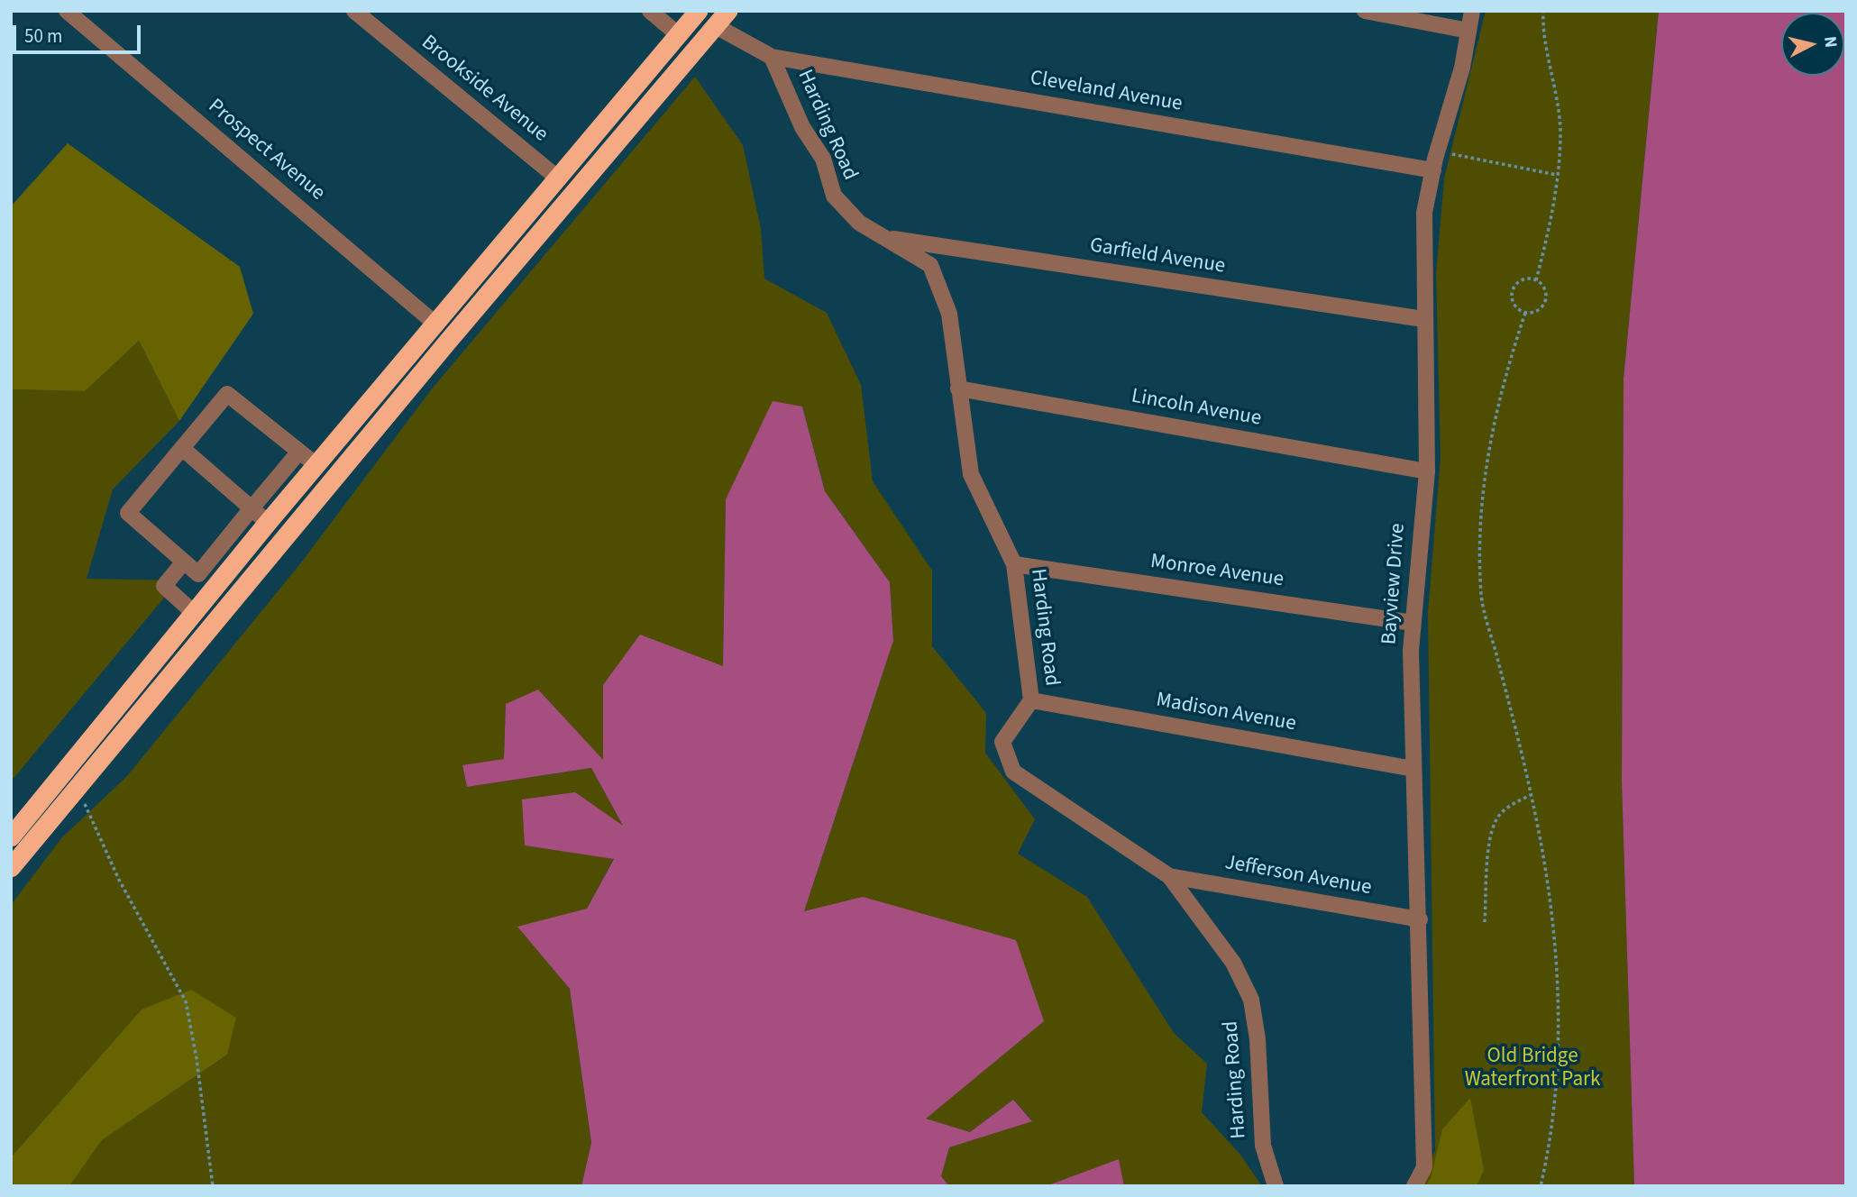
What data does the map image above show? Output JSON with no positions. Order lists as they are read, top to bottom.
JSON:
{
  "streets": {
    "street": [
      "Brookside Avenue",
      "Cleveland Avenue",
      "Harding Road",
      "Prospect Avenue",
      "Garfield Avenue",
      "Lincoln Avenue",
      "Monroe Avenue",
      "Bayview Drive",
      "Madison Avenue",
      "Jefferson Avenue"
    ]
  },
  "crossings": [
    ["Cleveland Avenue", "Harding Road"],
    ["Cleveland Avenue", "Bayview Drive"],
    ["Harding Road", "Garfield Avenue"],
    ["Harding Road", "Lincoln Avenue"],
    ["Harding Road", "Monroe Avenue"],
    ["Harding Road", "Madison Avenue"],
    ["Harding Road", "Jefferson Avenue"],
    ["Garfield Avenue", "Bayview Drive"],
    ["Lincoln Avenue", "Bayview Drive"],
    ["Monroe Avenue", "Bayview Drive"],
    ["Bayview Drive", "Madison Avenue"],
    ["Bayview Drive", "Jefferson Avenue"]
  ],
  "parks": ["Old Bridge Waterfront Park"],
  "scale_bar": "50 m",
  "north": "right"
}
